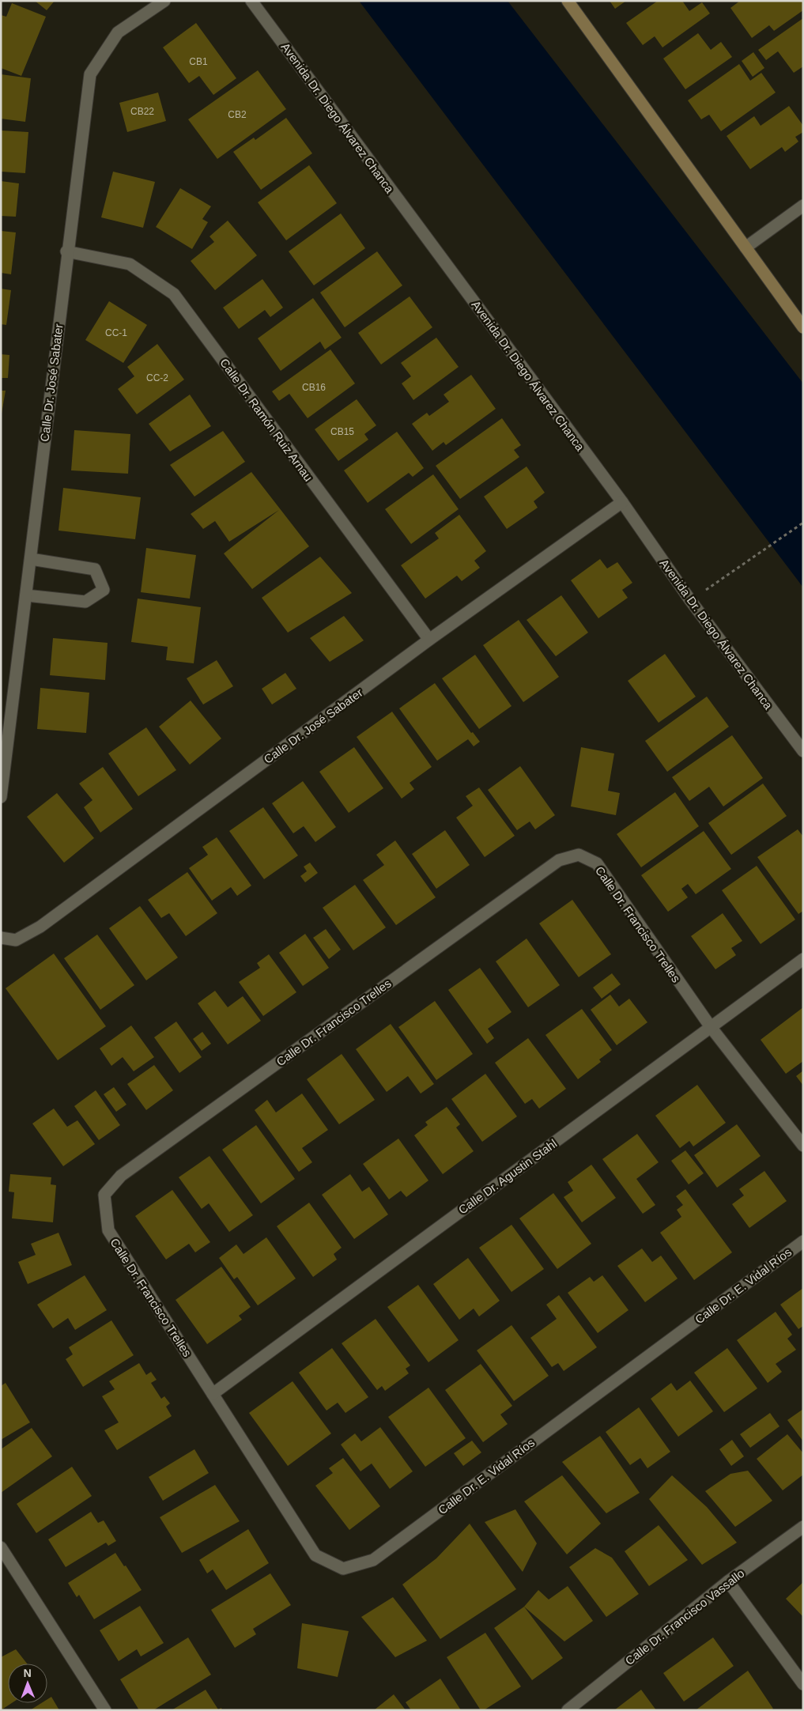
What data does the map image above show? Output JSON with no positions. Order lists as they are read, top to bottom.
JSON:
{
  "streets": {
    "street": [
      "Avenida Dr. Diego Álvarez Chanca",
      "Calle Dr. José Sabater",
      "Calle Dr. Ramón Ruiz Arnau",
      "Calle Dr. Francisco Trelles",
      "Calle Dr. Agustin Stahl",
      "Calle Dr. E. Vidal Ríos",
      "Calle Dr. Francisco Vassallo"
    ]
  },
  "crossings": [
    ["Avenida Dr. Diego Álvarez Chanca", "Calle Dr. José Sabater"],
    ["Calle Dr. José Sabater", "Calle Dr. Ramón Ruiz Arnau"],
    ["Calle Dr. Francisco Trelles", "Calle Dr. Agustin Stahl"],
    ["Calle Dr. Francisco Trelles", "Calle Dr. E. Vidal Ríos"],
    ["Calle Dr. Agustin Stahl", "Calle Dr. E. Vidal Ríos"]
  ],
  "house_numbers": [
    "CB1",
    "CB22",
    "CB2",
    "CC-1",
    "CC-2",
    "CB16",
    "CB15"
  ],
  "north": "top"
}
